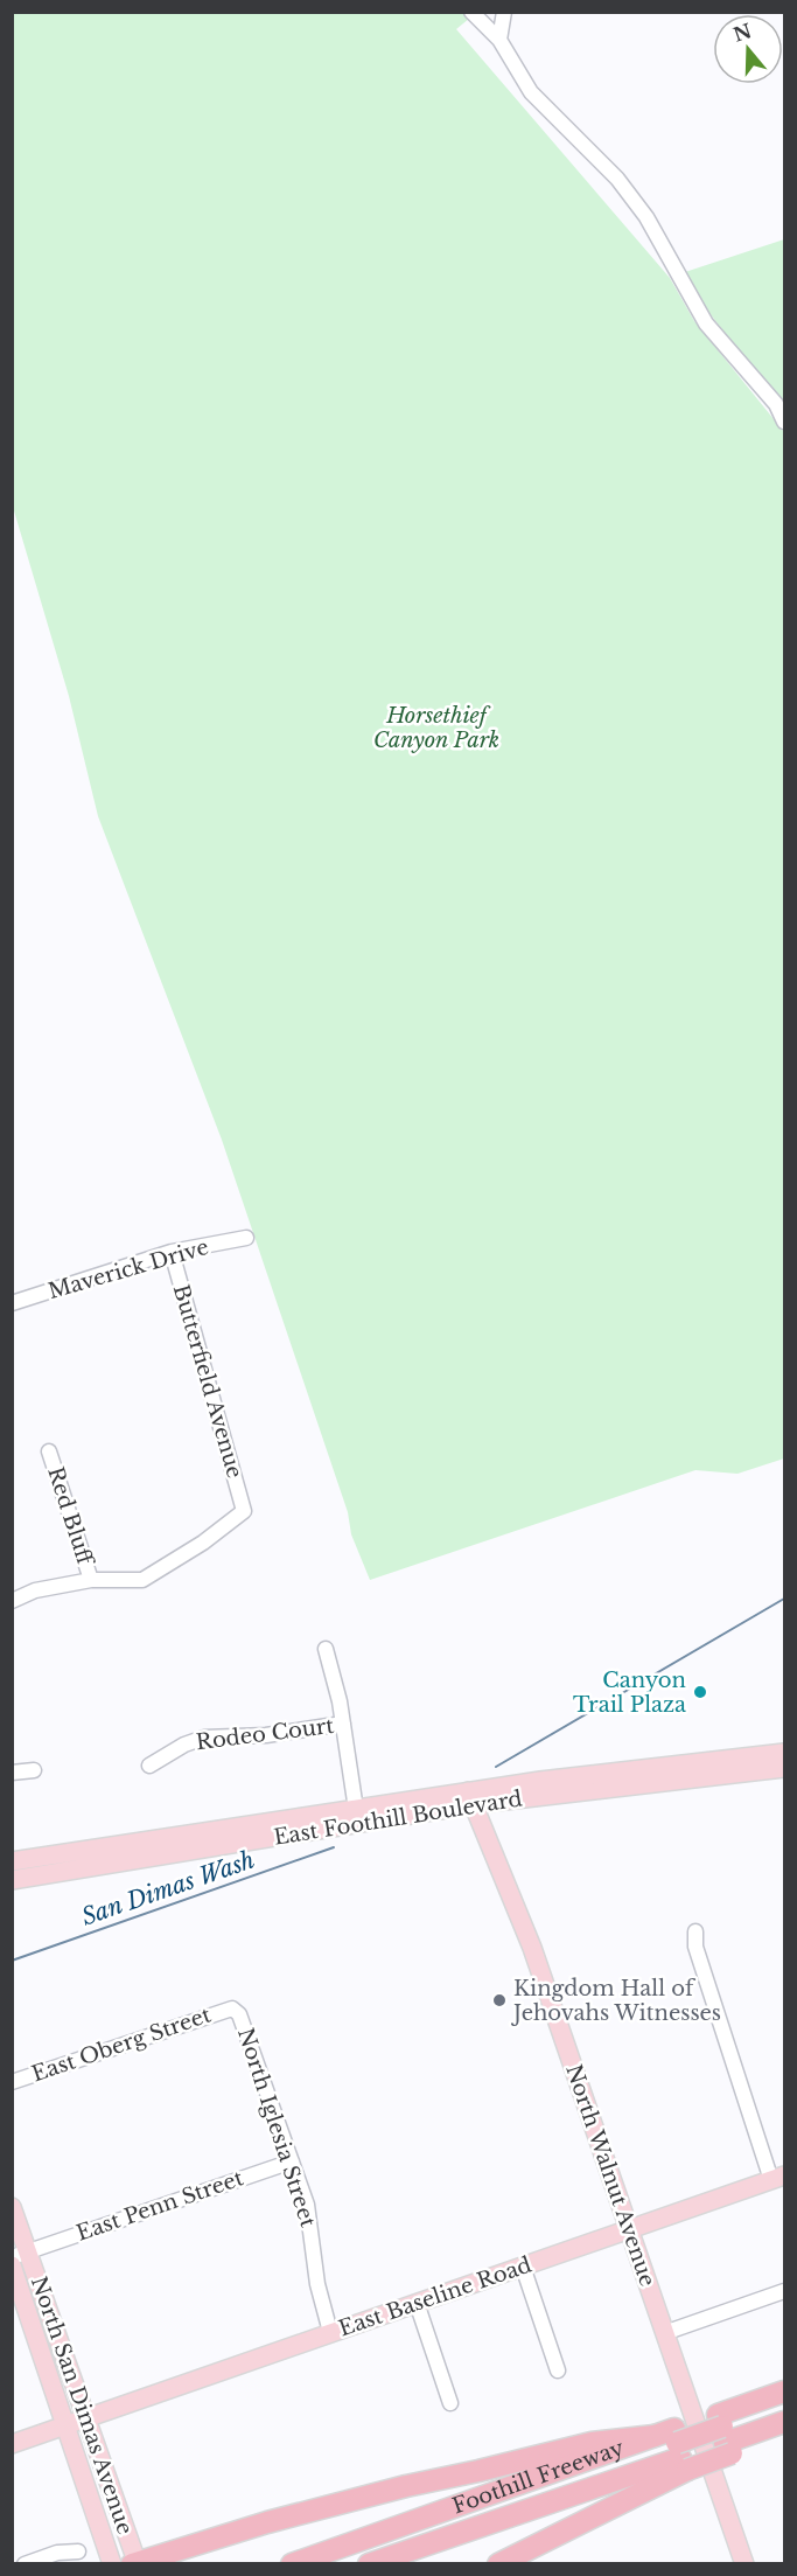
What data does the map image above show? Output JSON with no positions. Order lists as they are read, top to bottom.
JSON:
{
  "streets": {
    "highway": ["Foothill Freeway"],
    "main road": [
      "East Foothill Boulevard",
      "North Walnut Avenue",
      "East Baseline Road",
      "North San Dimas Avenue"
    ],
    "street": [
      "Maverick Drive",
      "Butterfield Avenue",
      "Red Bluff",
      "Rodeo Court",
      "East Oberg Street",
      "North Iglesia Street",
      "East Penn Street"
    ]
  },
  "crossings": [
    ["Maverick Drive", "Butterfield Avenue"],
    ["Butterfield Avenue", "Red Bluff"],
    ["East Foothill Boulevard", "North Walnut Avenue"],
    ["East Oberg Street", "North Iglesia Street"],
    ["North Iglesia Street", "East Penn Street"],
    ["North Iglesia Street", "East Baseline Road"],
    ["North Walnut Avenue", "East Baseline Road"],
    ["East Penn Street", "North San Dimas Avenue"],
    ["East Baseline Road", "North San Dimas Avenue"]
  ],
  "water": ["San Dimas Wash"],
  "parks": ["Horsethief Canyon Park"],
  "places": ["Canyon Trail Plaza", "Kingdom Hall of Jehovahs Witnesses"],
  "north": "top"
}
